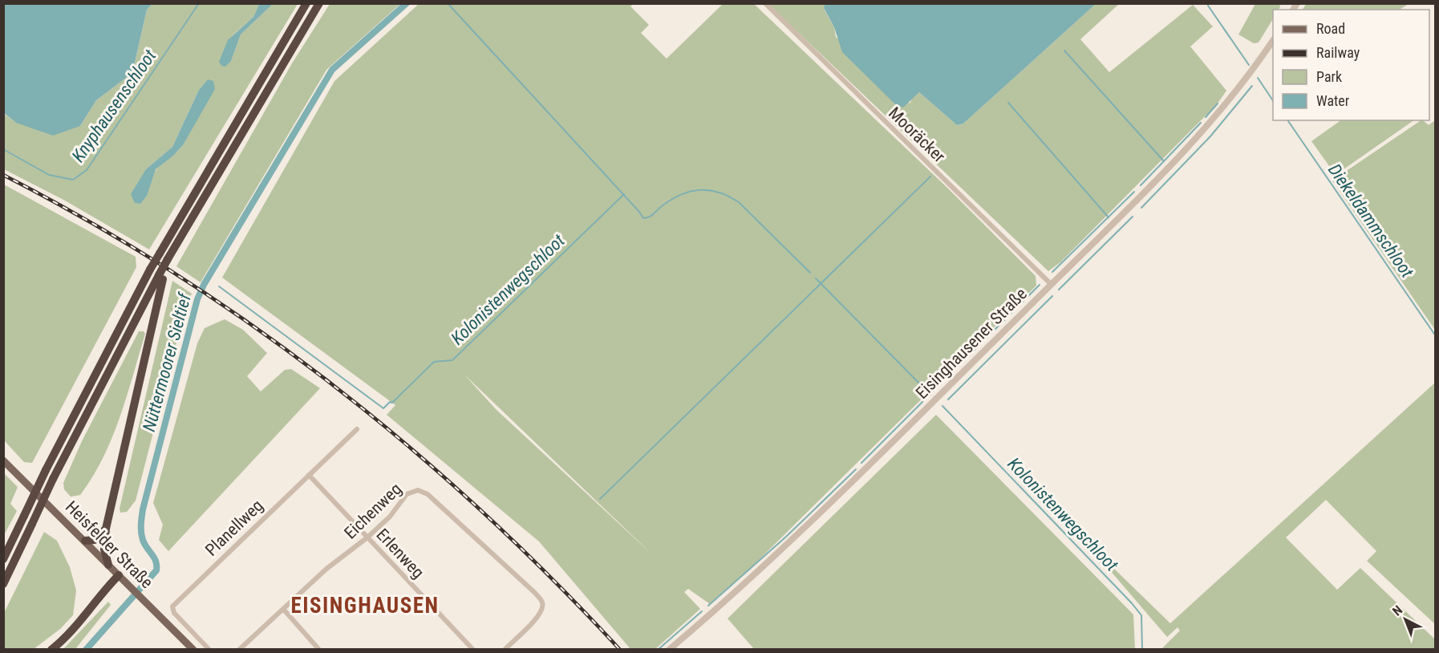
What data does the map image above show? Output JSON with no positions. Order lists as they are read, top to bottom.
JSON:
{
  "streets": {
    "main road": ["Heisfelder Straße"],
    "street": [
      "Mooräcker",
      "Eisinghausener Straße",
      "Eichenweg",
      "Planellweg",
      "Erlenweg"
    ]
  },
  "crossings": [
    ["Mooräcker", "Eisinghausener Straße"],
    ["Eichenweg", "Erlenweg"],
    ["Planellweg", "Erlenweg"]
  ],
  "districts": ["EISINGHAUSEN"],
  "water": [
    "Knyphausenschloot",
    "Diekeldammschloot",
    "Kolonistenwegschloot",
    "Nüttermoorer Sieltief"
  ],
  "legend": [
    "Road",
    "Railway",
    "Park",
    "Water"
  ],
  "north": "top left"
}
